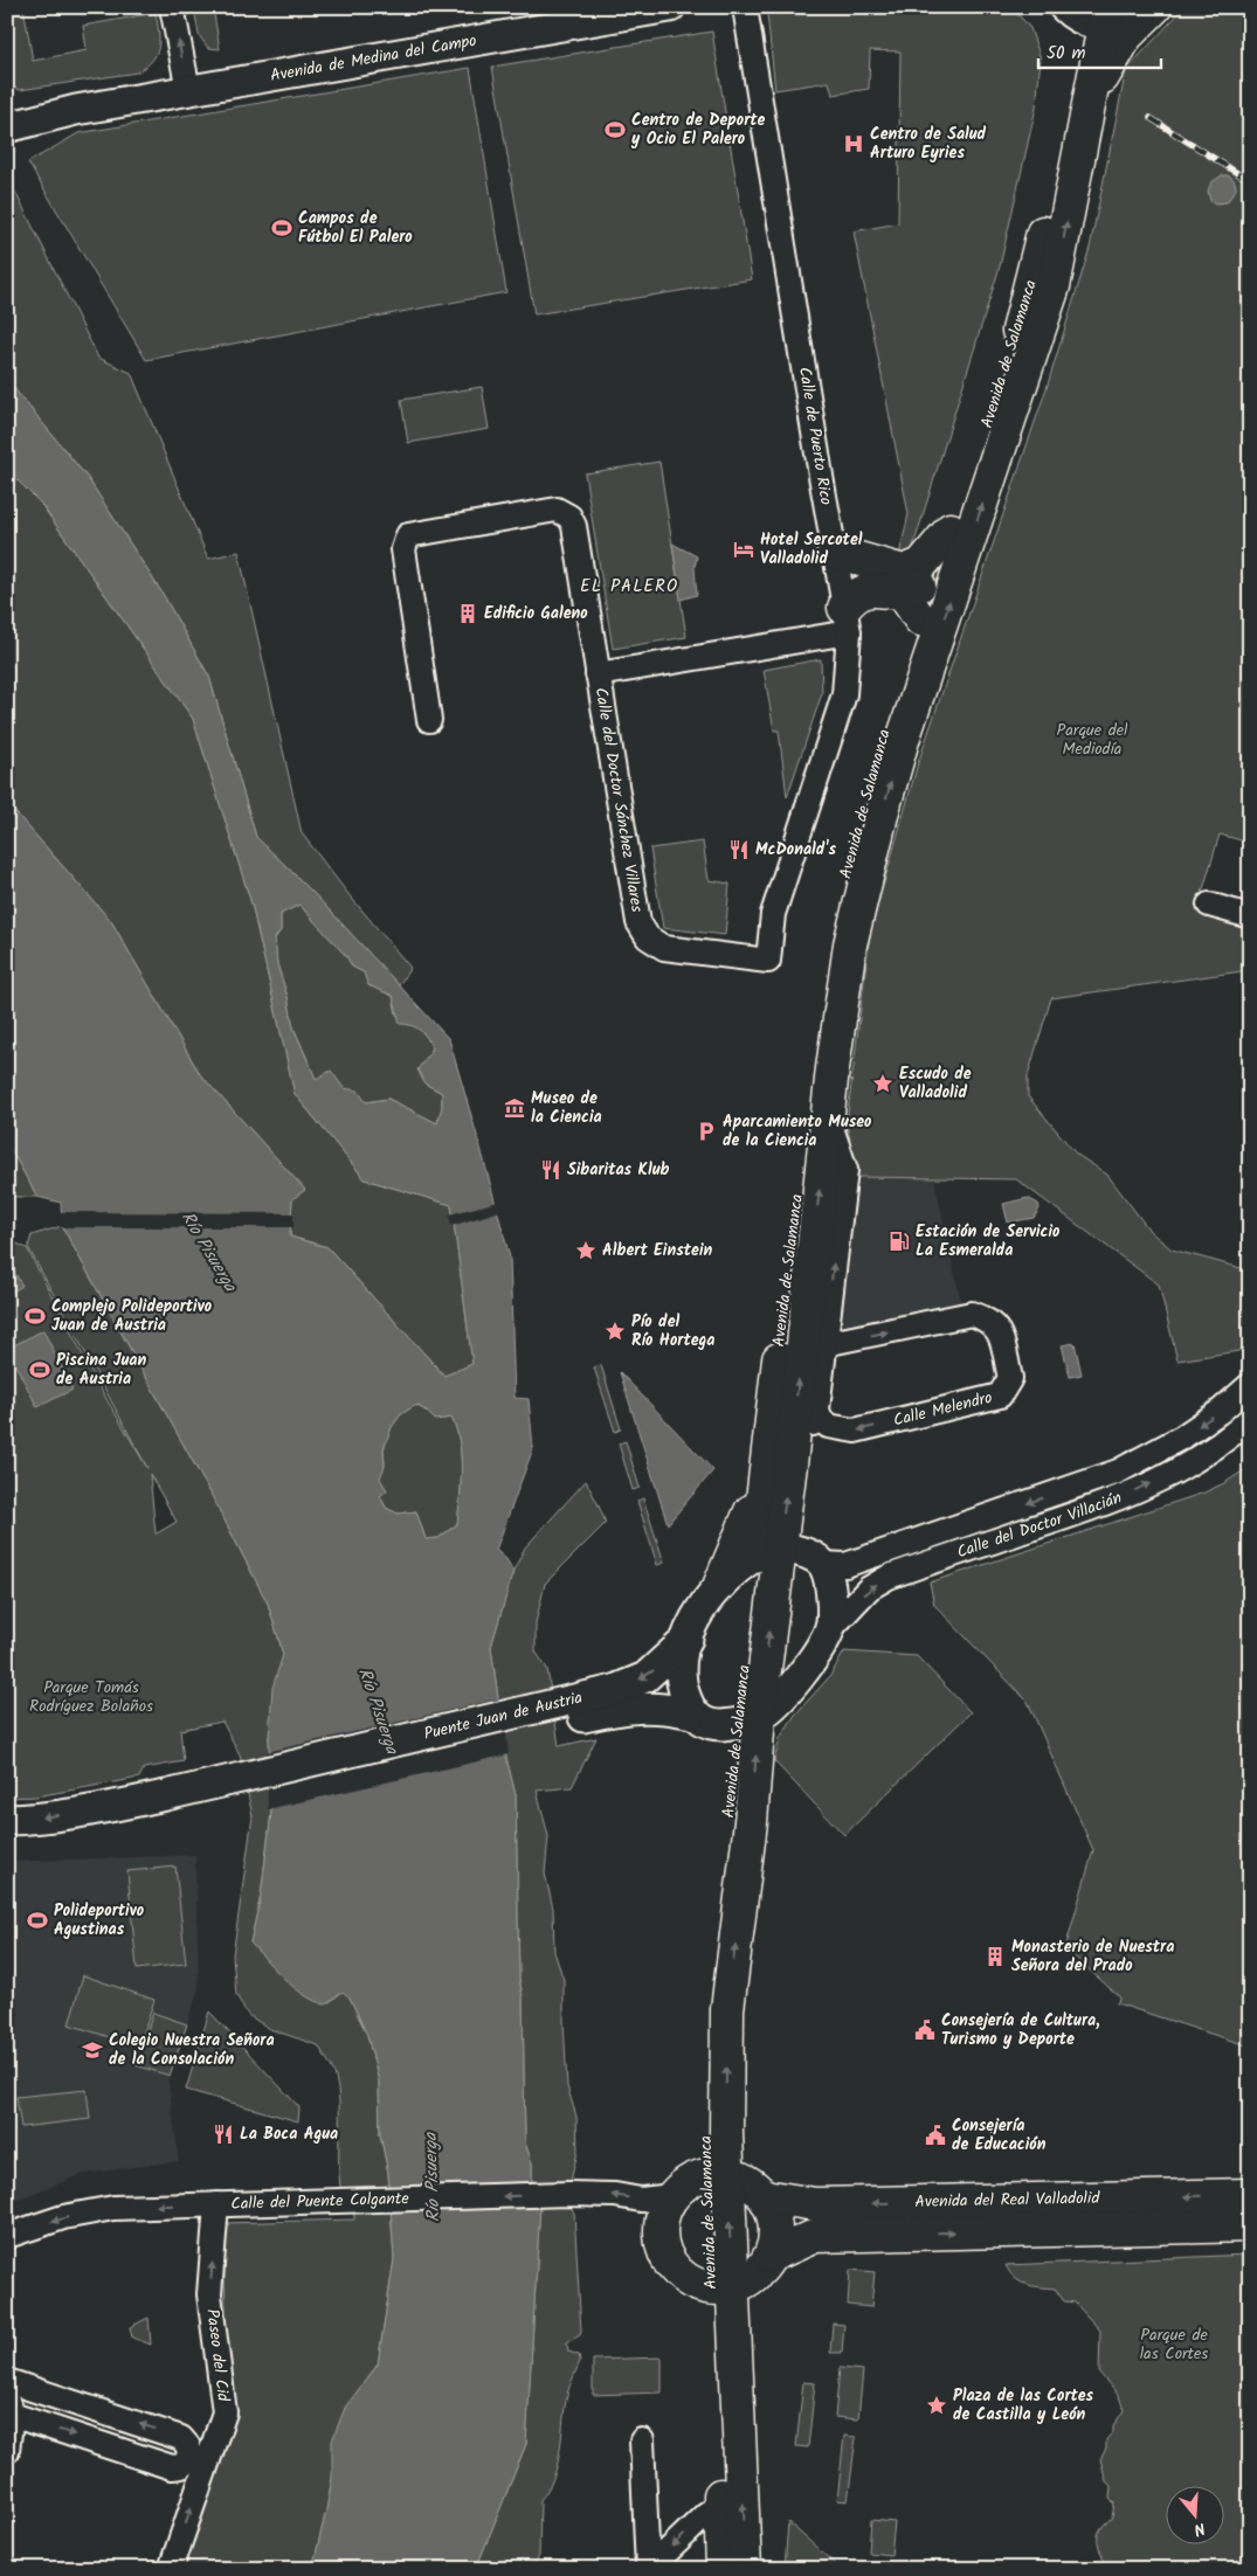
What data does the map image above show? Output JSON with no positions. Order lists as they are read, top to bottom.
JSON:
{
  "streets": {
    "highway": ["Avenida de Salamanca", "Avenida del Real Valladolid"],
    "main road": ["Avenida de Medina del Campo", "Puente Juan de Austria"],
    "street": [
      "Calle de Puerto Rico",
      "Calle del Doctor Sánchez Villares",
      "Calle Melendro",
      "Calle del Doctor Villacián",
      "Calle del Puente Colgante",
      "Paseo del Cid"
    ]
  },
  "crossings": [
    ["Avenida de Salamanca", "Calle Melendro"],
    ["Avenida de Salamanca", "Puente Juan de Austria"],
    ["Avenida de Salamanca", "Avenida del Real Valladolid"],
    ["Calle de Puerto Rico", "Calle del Doctor Sánchez Villares"],
    ["Calle del Puente Colgante", "Paseo del Cid"]
  ],
  "one_way": ["Calle del Puente Colgante", "Paseo del Cid"],
  "districts": ["EL PALERO"],
  "water": ["Río Pisuerga"],
  "parks": ["Parque del Mediodía", "Parque Tomás Rodríguez Bolaños", "Parque de las Cortes"],
  "places": {
    "sports": [
      "Centro de Deporte y Ocio El Palero",
      "Campos de Fútbol El Palero",
      "Complejo Polideportivo Juan de Austria",
      "Piscina Juan de Austria",
      "Polideportivo Agustinas"
    ],
    "hospital": ["Centro de Salud Arturo Eyries"],
    "hotel": ["Hotel Sercotel Valladolid"],
    "building": ["Edificio Galeno", "Monasterio de Nuestra Señora del Prado"],
    "restaurant": ["McDonald's", "Sibaritas Klub", "La Boca Agua"],
    "place": [
      "Escudo de Valladolid",
      "Albert Einstein",
      "Pío del Río Hortega",
      "Plaza de las Cortes de Castilla y León"
    ],
    "museum": ["Museo de la Ciencia"],
    "parking": ["Aparcamiento Museo de la Ciencia"],
    "fuel station": ["Estación de Servicio La Esmeralda"],
    "public building": ["Consejería de Cultura, Turismo y Deporte", "Consejería de Educación"],
    "school or university": ["Colegio Nuestra Señora de la Consolación"]
  },
  "scale_bar": "50 m",
  "north": "bottom"
}
